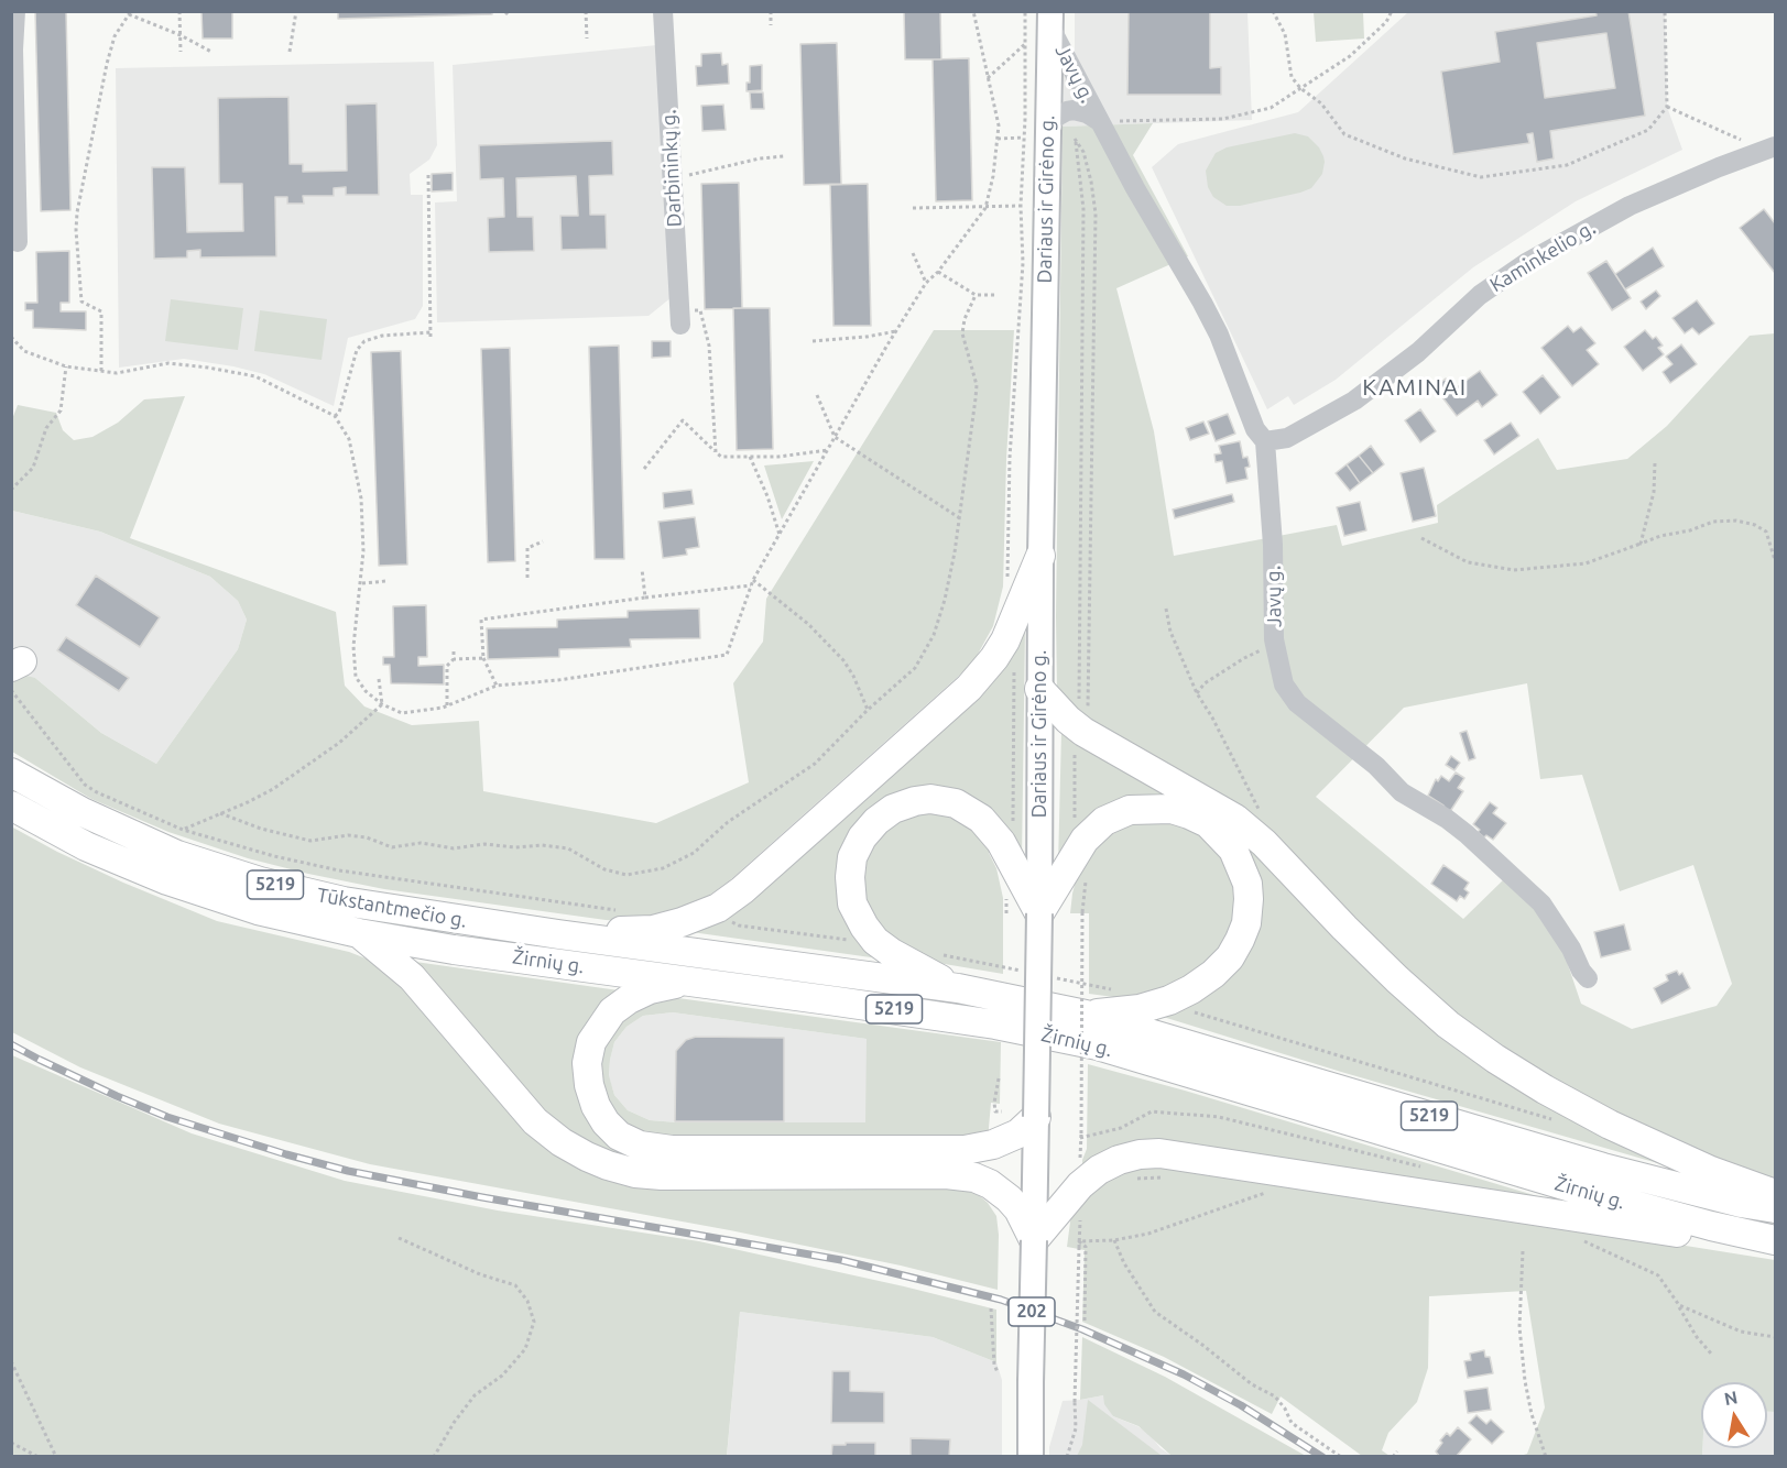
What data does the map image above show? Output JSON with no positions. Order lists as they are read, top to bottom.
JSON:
{
  "streets": {
    "highway": ["5219", "Tūkstantmečio g.", "Žirnių g."],
    "main road": ["Dariaus ir Girėno g.", "202"],
    "street": ["Javų g.", "Darbininkų g.", "Kaminkelio g."]
  },
  "crossings": [
    ["Javų g.", "Dariaus ir Girėno g."],
    ["Javų g.", "Kaminkelio g."],
    ["Tūkstantmečio g.", "Žirnių g."]
  ],
  "districts": ["KAMINAI"],
  "north": "top"
}
